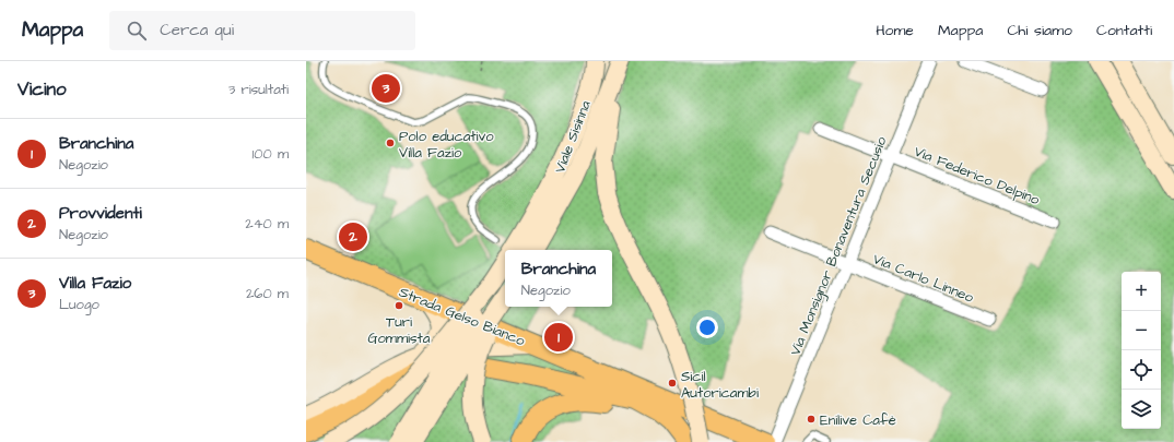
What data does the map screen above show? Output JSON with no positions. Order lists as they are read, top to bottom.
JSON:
{
  "streets": {
    "main road": ["Viale Sisinna", "Strada Gelso Bianco"],
    "street": ["Via Federico Delpino", "Via Monsignor Bonaventura Secusio", "Via Carlo Linneo"]
  },
  "crossings": [
    ["Via Federico Delpino", "Via Monsignor Bonaventura Secusio"],
    ["Via Monsignor Bonaventura Secusio", "Via Carlo Linneo"]
  ],
  "places": [
    "Polo educativo Villa Fazio",
    "Turi Gommista",
    "Sicil Autoricambi",
    "Enilive Cafè"
  ],
  "page": {
    "header": "Mappa",
    "search": "Cerca qui",
    "nav": [
      "Home",
      "Mappa",
      "Chi siamo",
      "Contatti"
    ],
    "heading": ["Vicino", "3 risultati"],
    "pins": ["3", "2", "1"],
    "list": [
      {
        "mark": "1",
        "name": "Branchina",
        "note": "Negozio",
        "value": "100 m"
      },
      {
        "mark": "2",
        "name": "Provvidenti",
        "note": "Negozio",
        "value": "240 m"
      },
      {
        "mark": "3",
        "name": "Villa Fazio",
        "note": "Luogo",
        "value": "260 m"
      }
    ],
    "popup": ["Branchina", "Negozio"],
    "map_buttons": ["+", "−"]
  }
}
